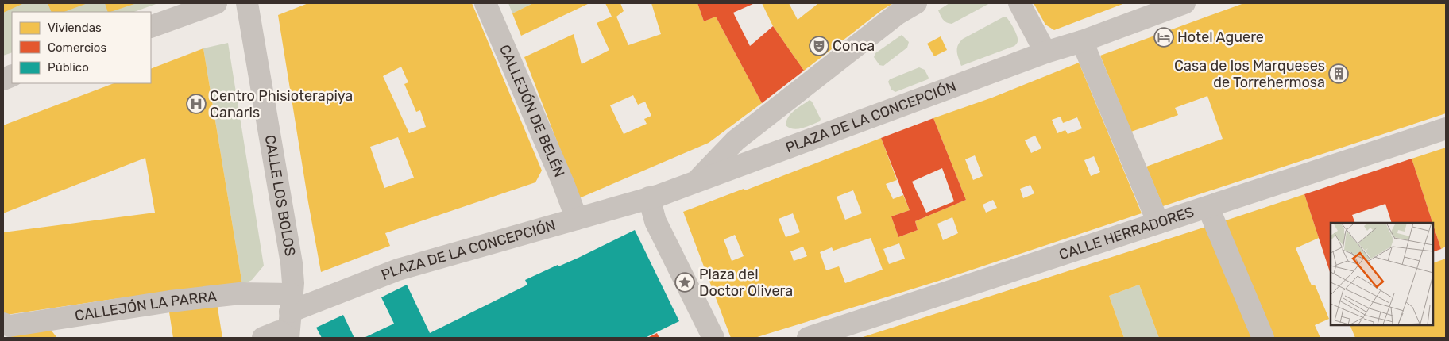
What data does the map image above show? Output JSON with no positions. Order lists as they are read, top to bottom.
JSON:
{
  "streets": {
    "street": [
      "CALLEJÓN DE BELÉN",
      "PLAZA DE LA CONCEPCIÓN",
      "CALLE LOS BOLOS",
      "CALLE HERRADORES",
      "CALLEJÓN LA PARRA"
    ]
  },
  "crossings": [
    ["CALLEJÓN DE BELÉN", "PLAZA DE LA CONCEPCIÓN"],
    ["PLAZA DE LA CONCEPCIÓN", "CALLE LOS BOLOS"],
    ["PLAZA DE LA CONCEPCIÓN", "CALLEJÓN LA PARRA"],
    ["CALLE LOS BOLOS", "CALLEJÓN LA PARRA"]
  ],
  "places": {
    "hotel": ["Hotel Aguere"],
    "theatre": ["Conca"],
    "building": ["Casa de los Marqueses de Torrehermosa"],
    "hospital": ["Centro Phisioterapiya Canaris"],
    "place": ["Plaza del Doctor Olivera"]
  },
  "legend": ["Viviendas", "Comercios", "Público"]
}
